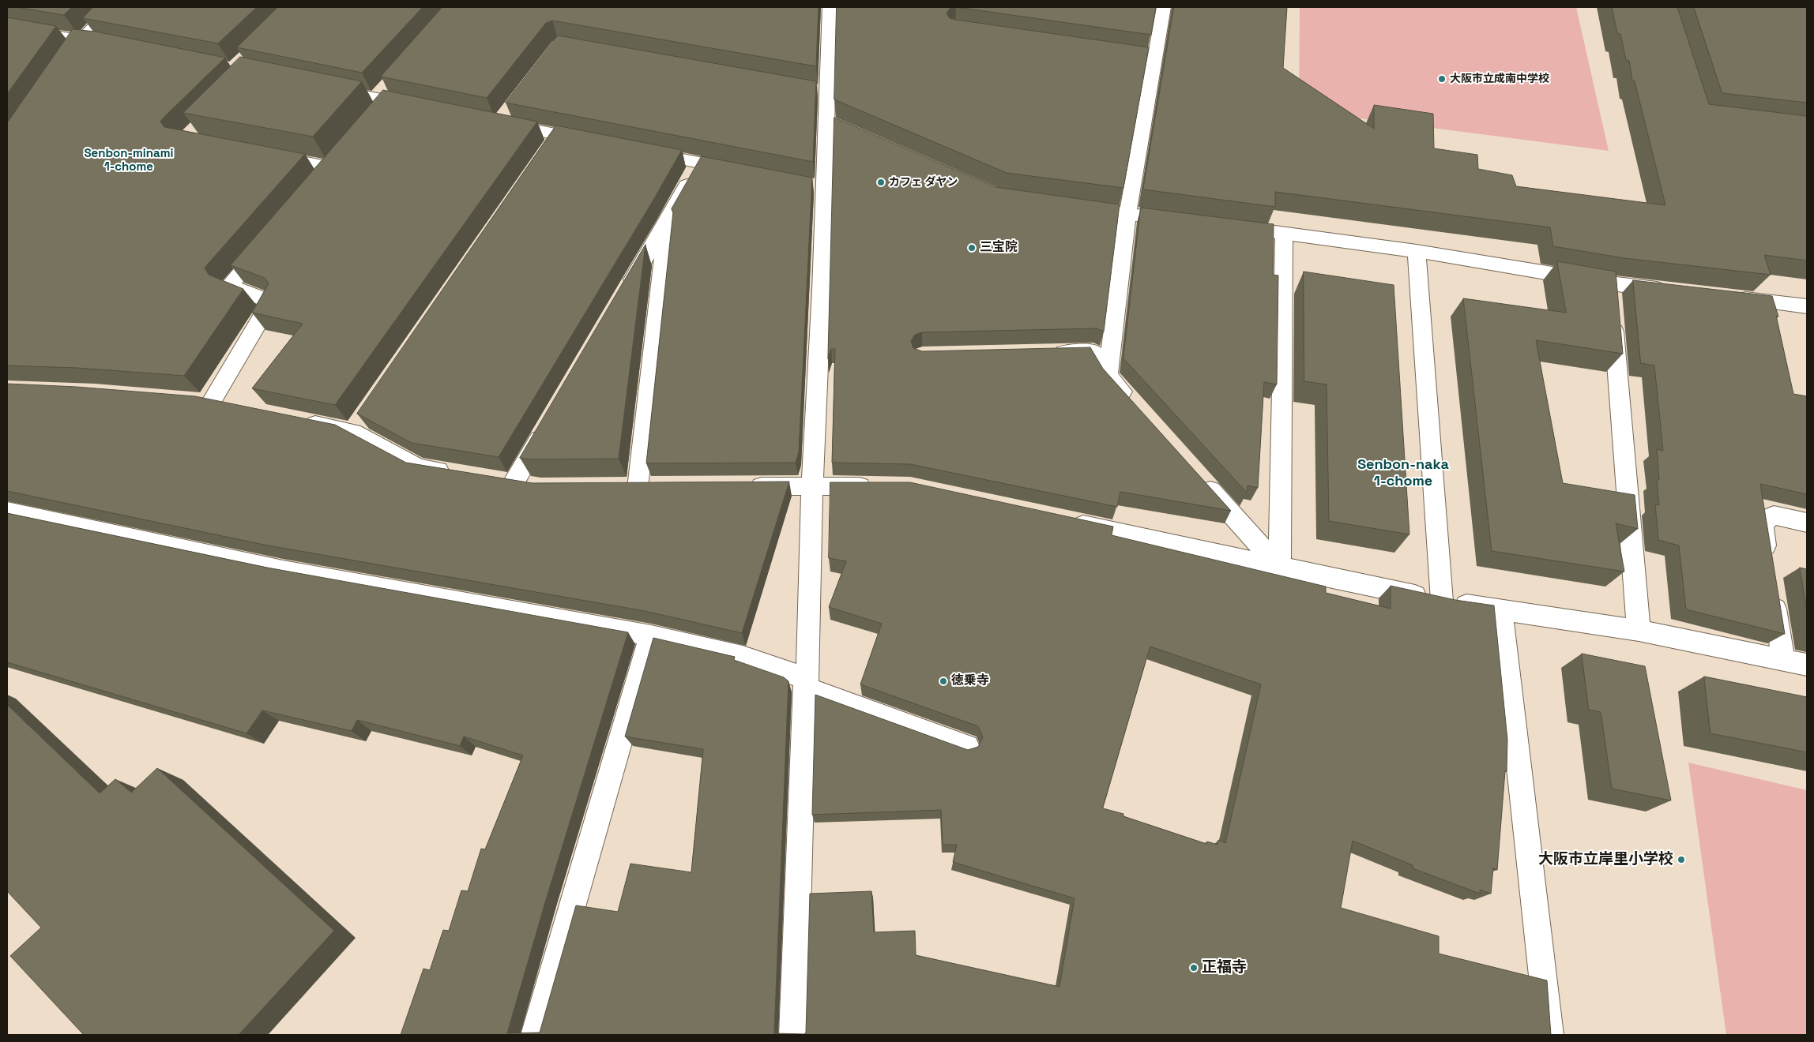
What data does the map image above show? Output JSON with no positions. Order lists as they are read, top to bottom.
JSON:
{
  "districts": ["Senbon-minami 1-chome", "Senbon-naka 1-chome"],
  "places": [
    "大阪市立成南中学校",
    "カフェ ダヤン",
    "三宝院",
    "徳乗寺",
    "大阪市立岸里小学校",
    "正福寺"
  ]
}
